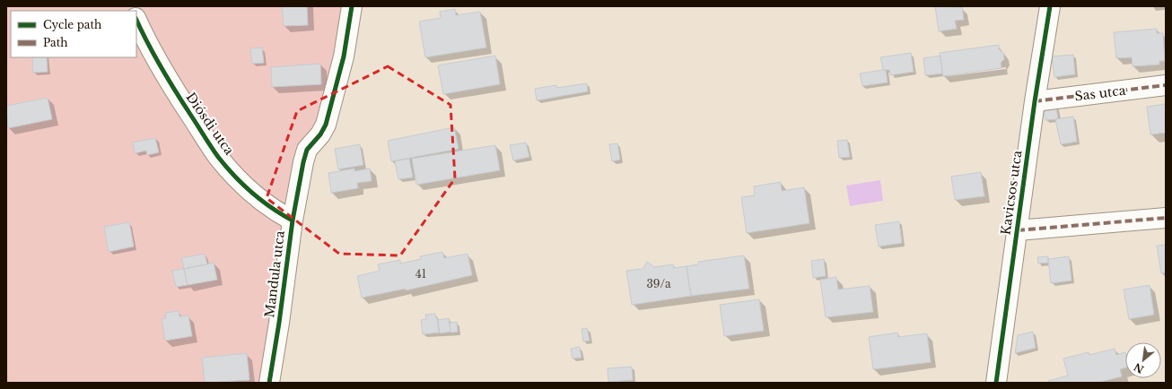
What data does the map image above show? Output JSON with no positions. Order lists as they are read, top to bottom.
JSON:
{
  "streets": {
    "street": [
      "Sas utca",
      "Diósdi utca",
      "Kavicsos utca",
      "Mandula utca"
    ]
  },
  "crossings": [
    ["Sas utca", "Kavicsos utca"],
    ["Diósdi utca", "Mandula utca"]
  ],
  "house_numbers": ["41", "39/a"],
  "legend": ["Cycle path", "Path"],
  "north": "bottom left"
}
